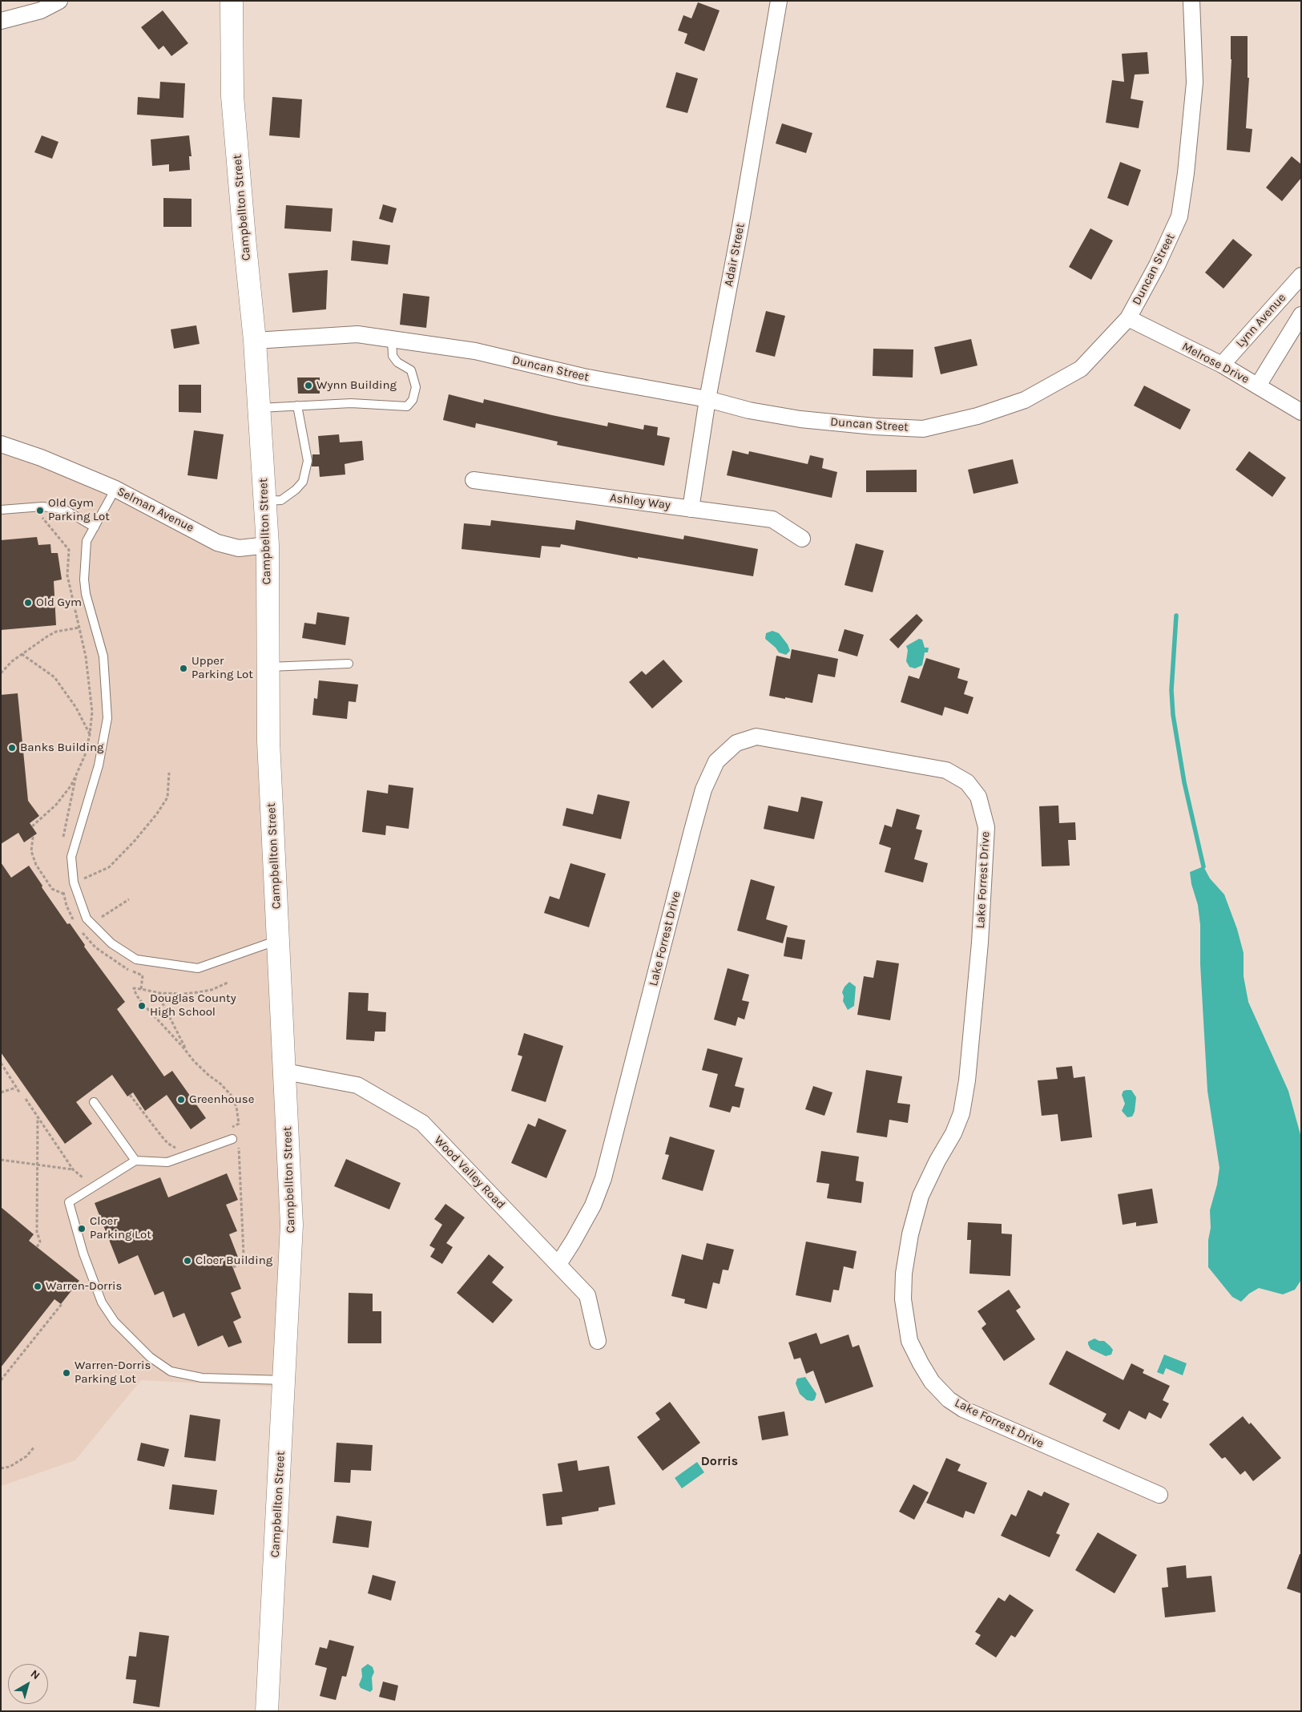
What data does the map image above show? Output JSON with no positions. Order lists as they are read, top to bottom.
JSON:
{
  "streets": {
    "main road": ["Campbellton Street"],
    "street": [
      "Adair Street",
      "Duncan Street",
      "Lynn Avenue",
      "Melrose Drive",
      "Ashley Way",
      "Selman Avenue",
      "Lake Forrest Drive",
      "Wood Valley Road"
    ]
  },
  "crossings": [
    ["Campbellton Street", "Duncan Street"],
    ["Campbellton Street", "Selman Avenue"],
    ["Campbellton Street", "Wood Valley Road"],
    ["Adair Street", "Duncan Street"],
    ["Adair Street", "Ashley Way"],
    ["Duncan Street", "Melrose Drive"],
    ["Lynn Avenue", "Melrose Drive"],
    ["Lake Forrest Drive", "Wood Valley Road"]
  ],
  "districts": ["Dorris"],
  "places": [
    "Wynn Building",
    "Old Gym Parking Lot",
    "Old Gym",
    "Upper Parking Lot",
    "Banks Building",
    "Douglas County High School",
    "Greenhouse",
    "Cloer Parking Lot",
    "Cloer Building",
    "Warren-Dorris",
    "Warren-Dorris Parking Lot"
  ],
  "north": "top right"
}
